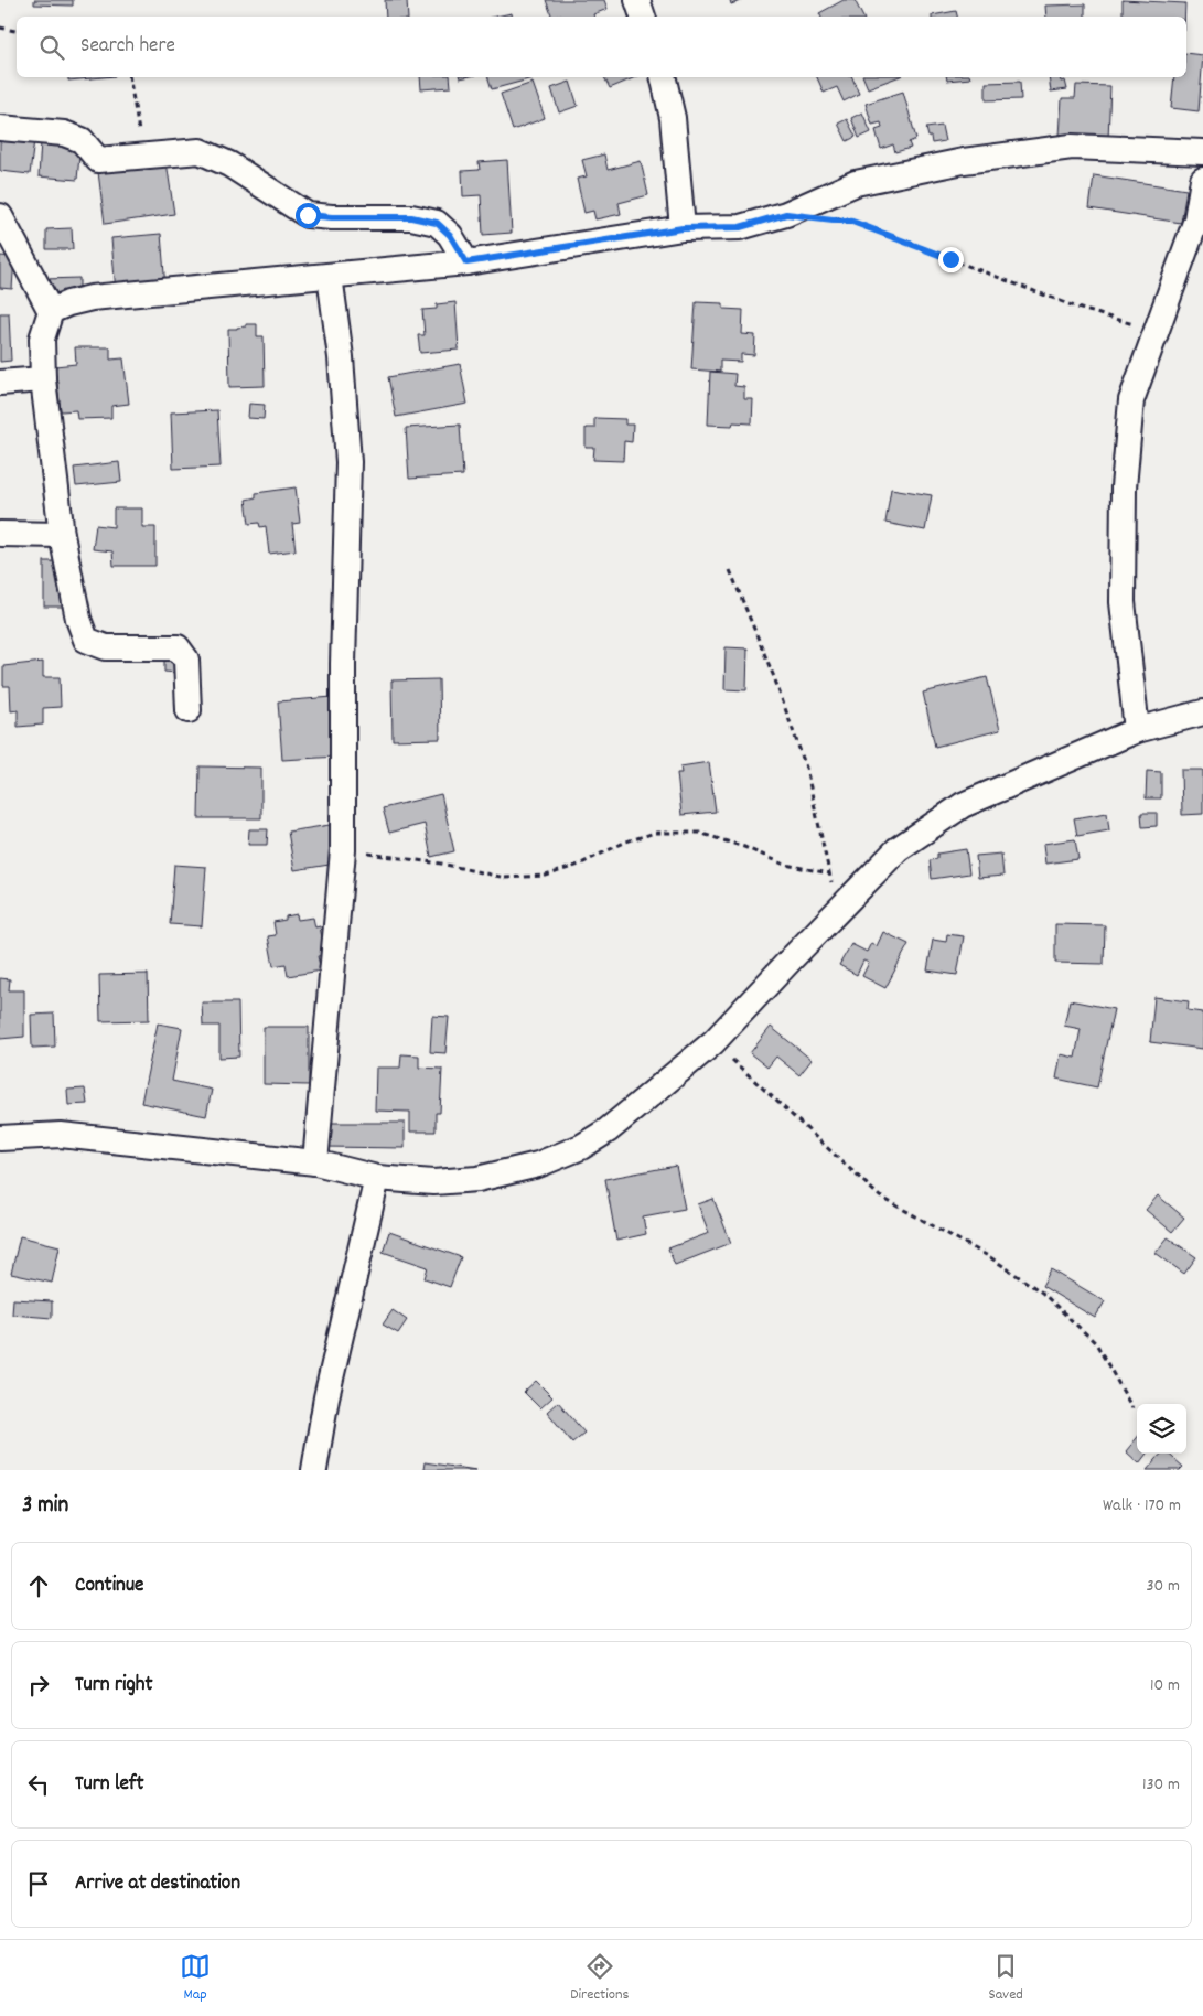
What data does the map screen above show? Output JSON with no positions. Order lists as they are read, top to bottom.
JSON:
{
  "page": {
    "search": "Search here",
    "heading": ["3 min", "Walk · 170 m"],
    "list": [
      ["Continue", "30 m"],
      ["Turn right", "10 m"],
      ["Turn left", "130 m"],
      "Arrive at destination"
    ],
    "nav": ["Map", "Directions", "Saved"]
  }
}
